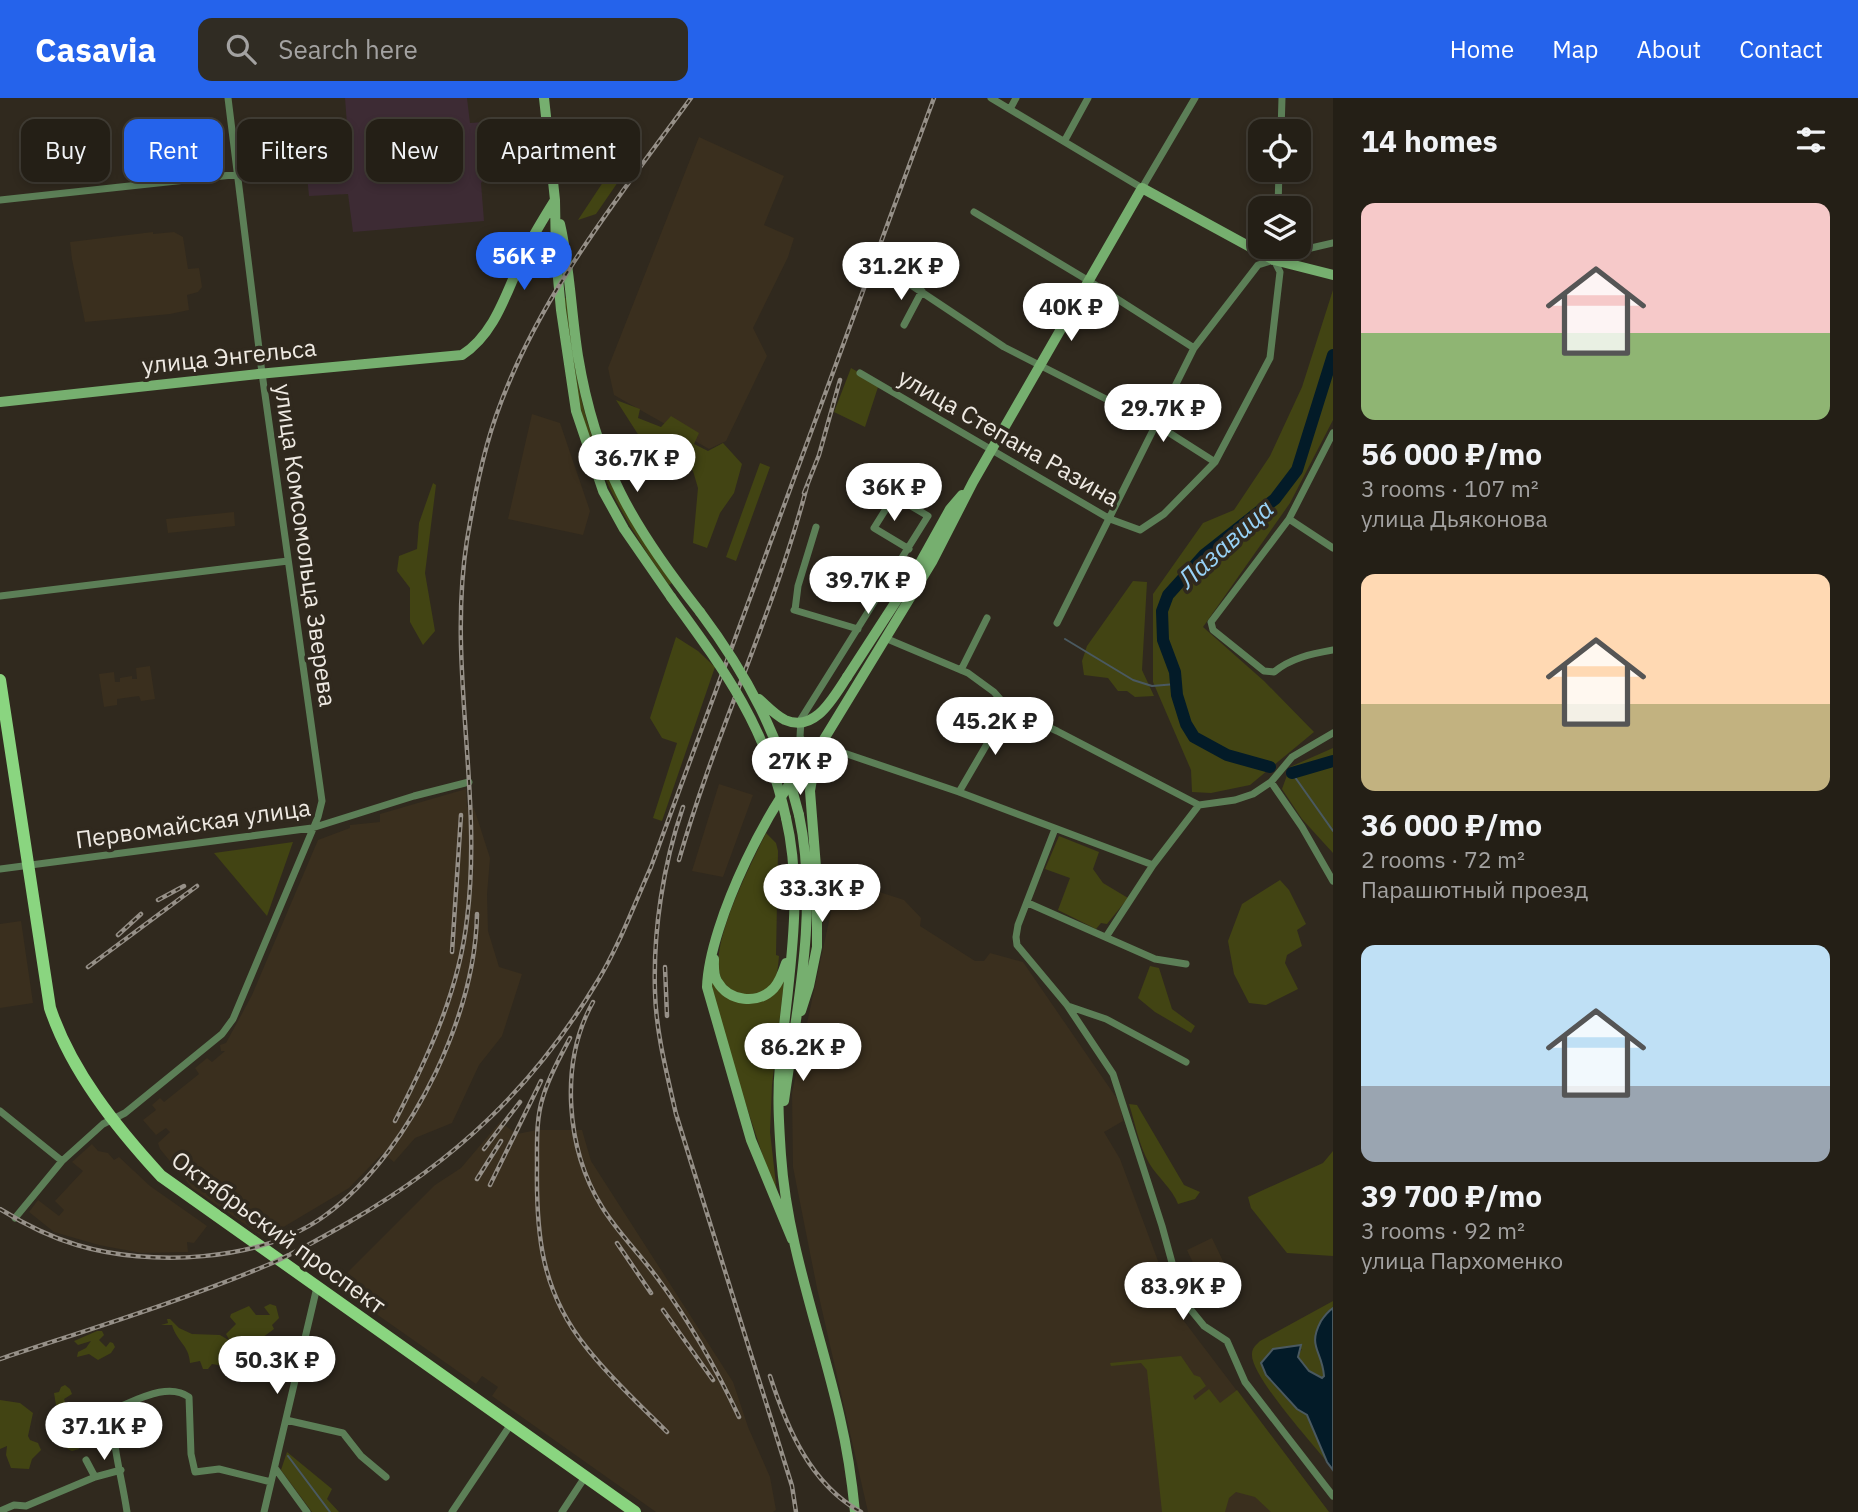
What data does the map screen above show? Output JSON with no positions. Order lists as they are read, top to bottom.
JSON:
{
  "streets": {
    "main road": ["улица Энгельса", "Октябрьский проспект"],
    "street": ["улица Степана Разина", "улица Комсомольца Зверева", "Первомайская улица"]
  },
  "crossings": [
    ["улица Энгельса", "улица Комсомольца Зверева"],
    ["улица Комсомольца Зверева", "Первомайская улица"],
    ["улица Комсомольца Зверева", "Октябрьский проспект"],
    ["Первомайская улица", "Октябрьский проспект"]
  ],
  "water": ["Лазавица"],
  "page": {
    "header": "Casavia",
    "search": "Search here",
    "nav": [
      "Home",
      "Map",
      "About",
      "Contact"
    ],
    "heading": "14 homes",
    "chip": [
      "Buy",
      "Rent",
      "Filters",
      "New",
      "Apartment"
    ],
    "list": [
      {
        "name": "56 000 ₽/mo",
        "note": "3 rooms · 107 m² · улица Дьяконова"
      },
      {
        "name": "36 000 ₽/mo",
        "note": "2 rooms · 72 m² · Парашютный проезд"
      },
      {
        "name": "39 700 ₽/mo",
        "note": "3 rooms · 92 m² · улица Пархоменко"
      }
    ],
    "price": [
      "56K ₽",
      "31.2K ₽",
      "40K ₽",
      "29.7K ₽",
      "36.7K ₽",
      "36K ₽",
      "39.7K ₽",
      "45.2K ₽",
      "27K ₽",
      "33.3K ₽",
      "86.2K ₽",
      "83.9K ₽",
      "50.3K ₽",
      "37.1K ₽"
    ]
  }
}
